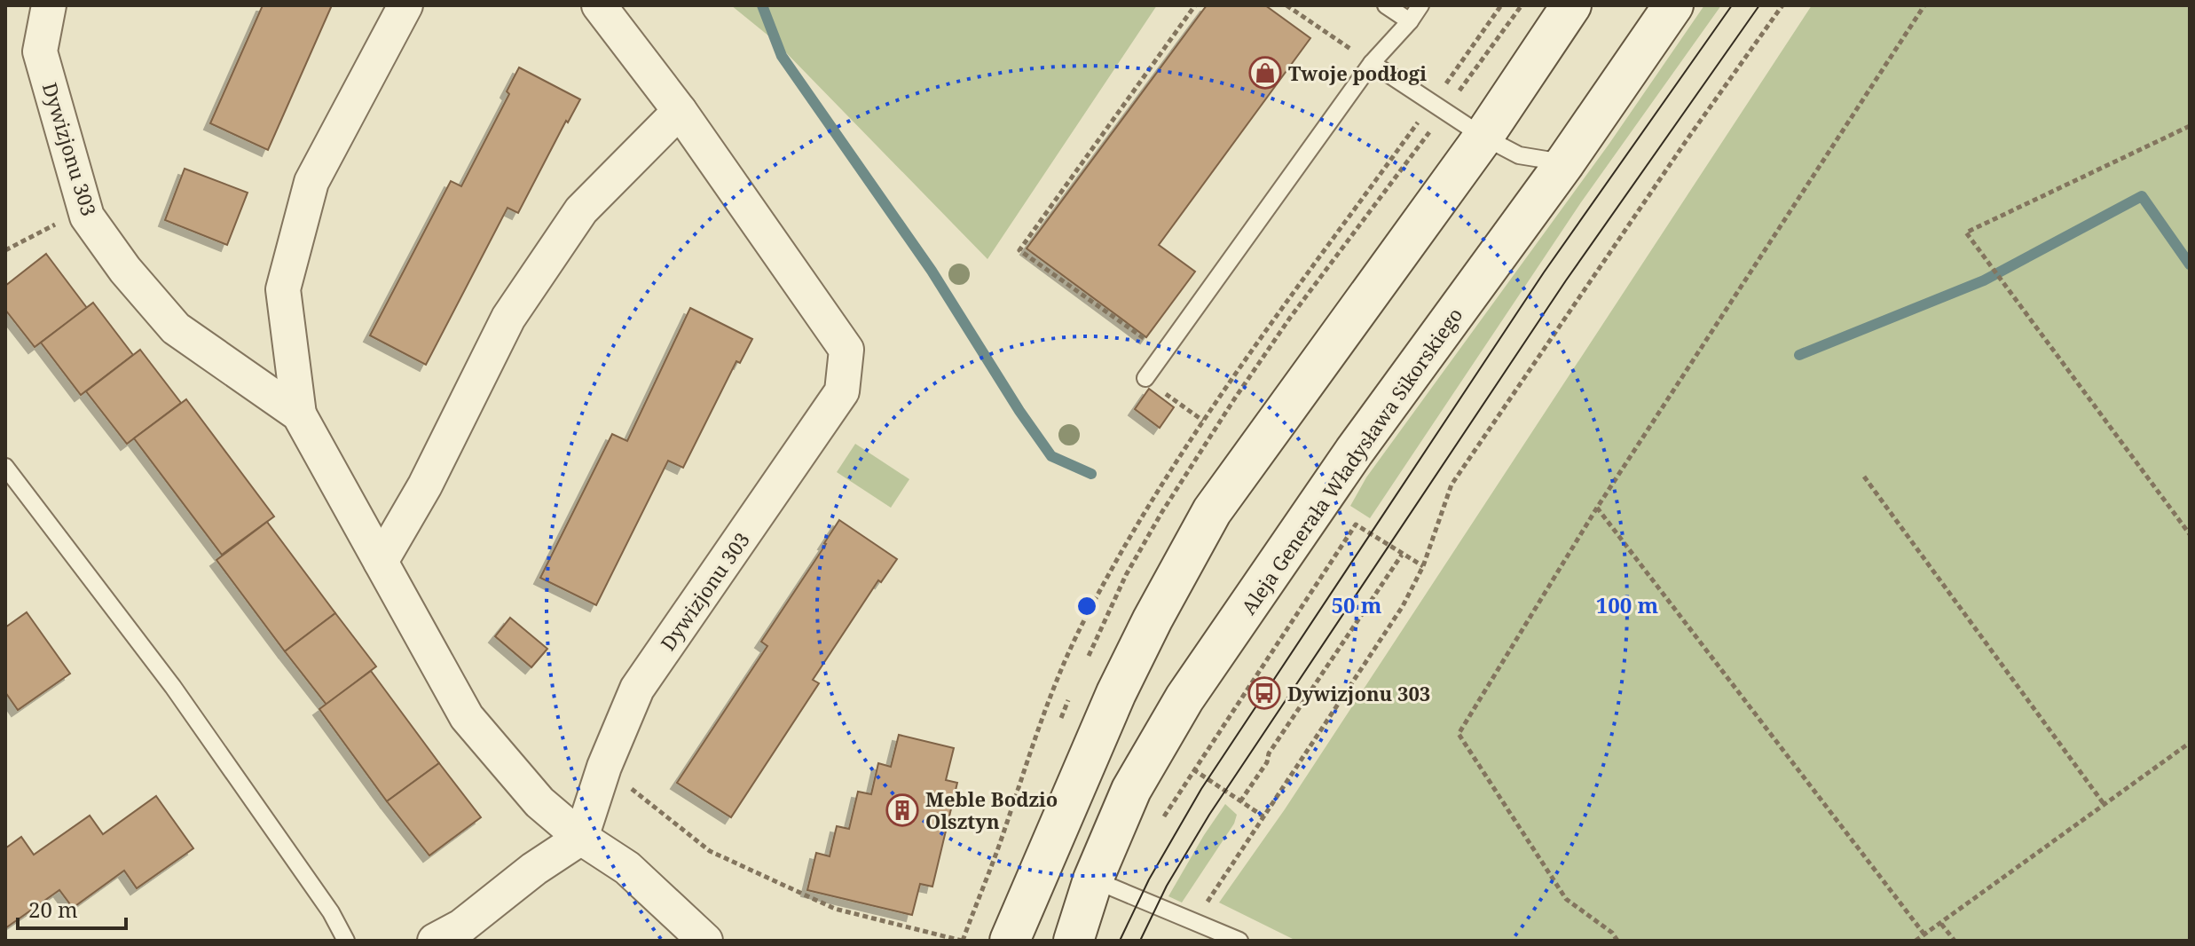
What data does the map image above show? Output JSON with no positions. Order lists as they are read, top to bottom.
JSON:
{
  "streets": {
    "main road": ["Aleja Generała Władysława Sikorskiego"],
    "street": ["Dywizjonu 303"]
  },
  "places": {
    "shop": ["Twoje podłogi"],
    "bus stop": ["Dywizjonu 303"],
    "building": ["Meble Bodzio Olsztyn"]
  },
  "scale_bar": "20 m",
  "rings": ["50 m", "100 m"]
}
